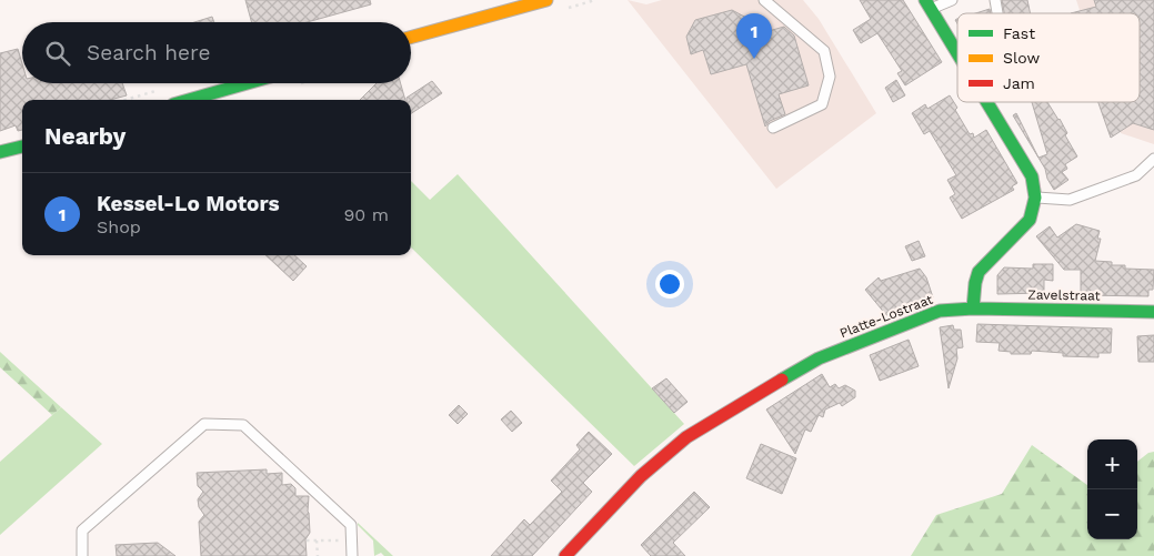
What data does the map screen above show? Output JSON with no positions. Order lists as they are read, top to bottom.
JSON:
{
  "streets": {
    "street": ["Zavelstraat", "Platte-Lostraat"]
  },
  "crossings": [
    ["Zavelstraat", "Platte-Lostraat"]
  ],
  "legend": ["Fast", "Slow", "Jam"],
  "page": {
    "pins": "1",
    "search": "Search here",
    "heading": "Nearby",
    "list": [
      {
        "mark": "1",
        "name": "Kessel-Lo Motors",
        "note": "Shop",
        "value": "90 m"
      }
    ],
    "map_buttons": ["+", "−"]
  }
}
